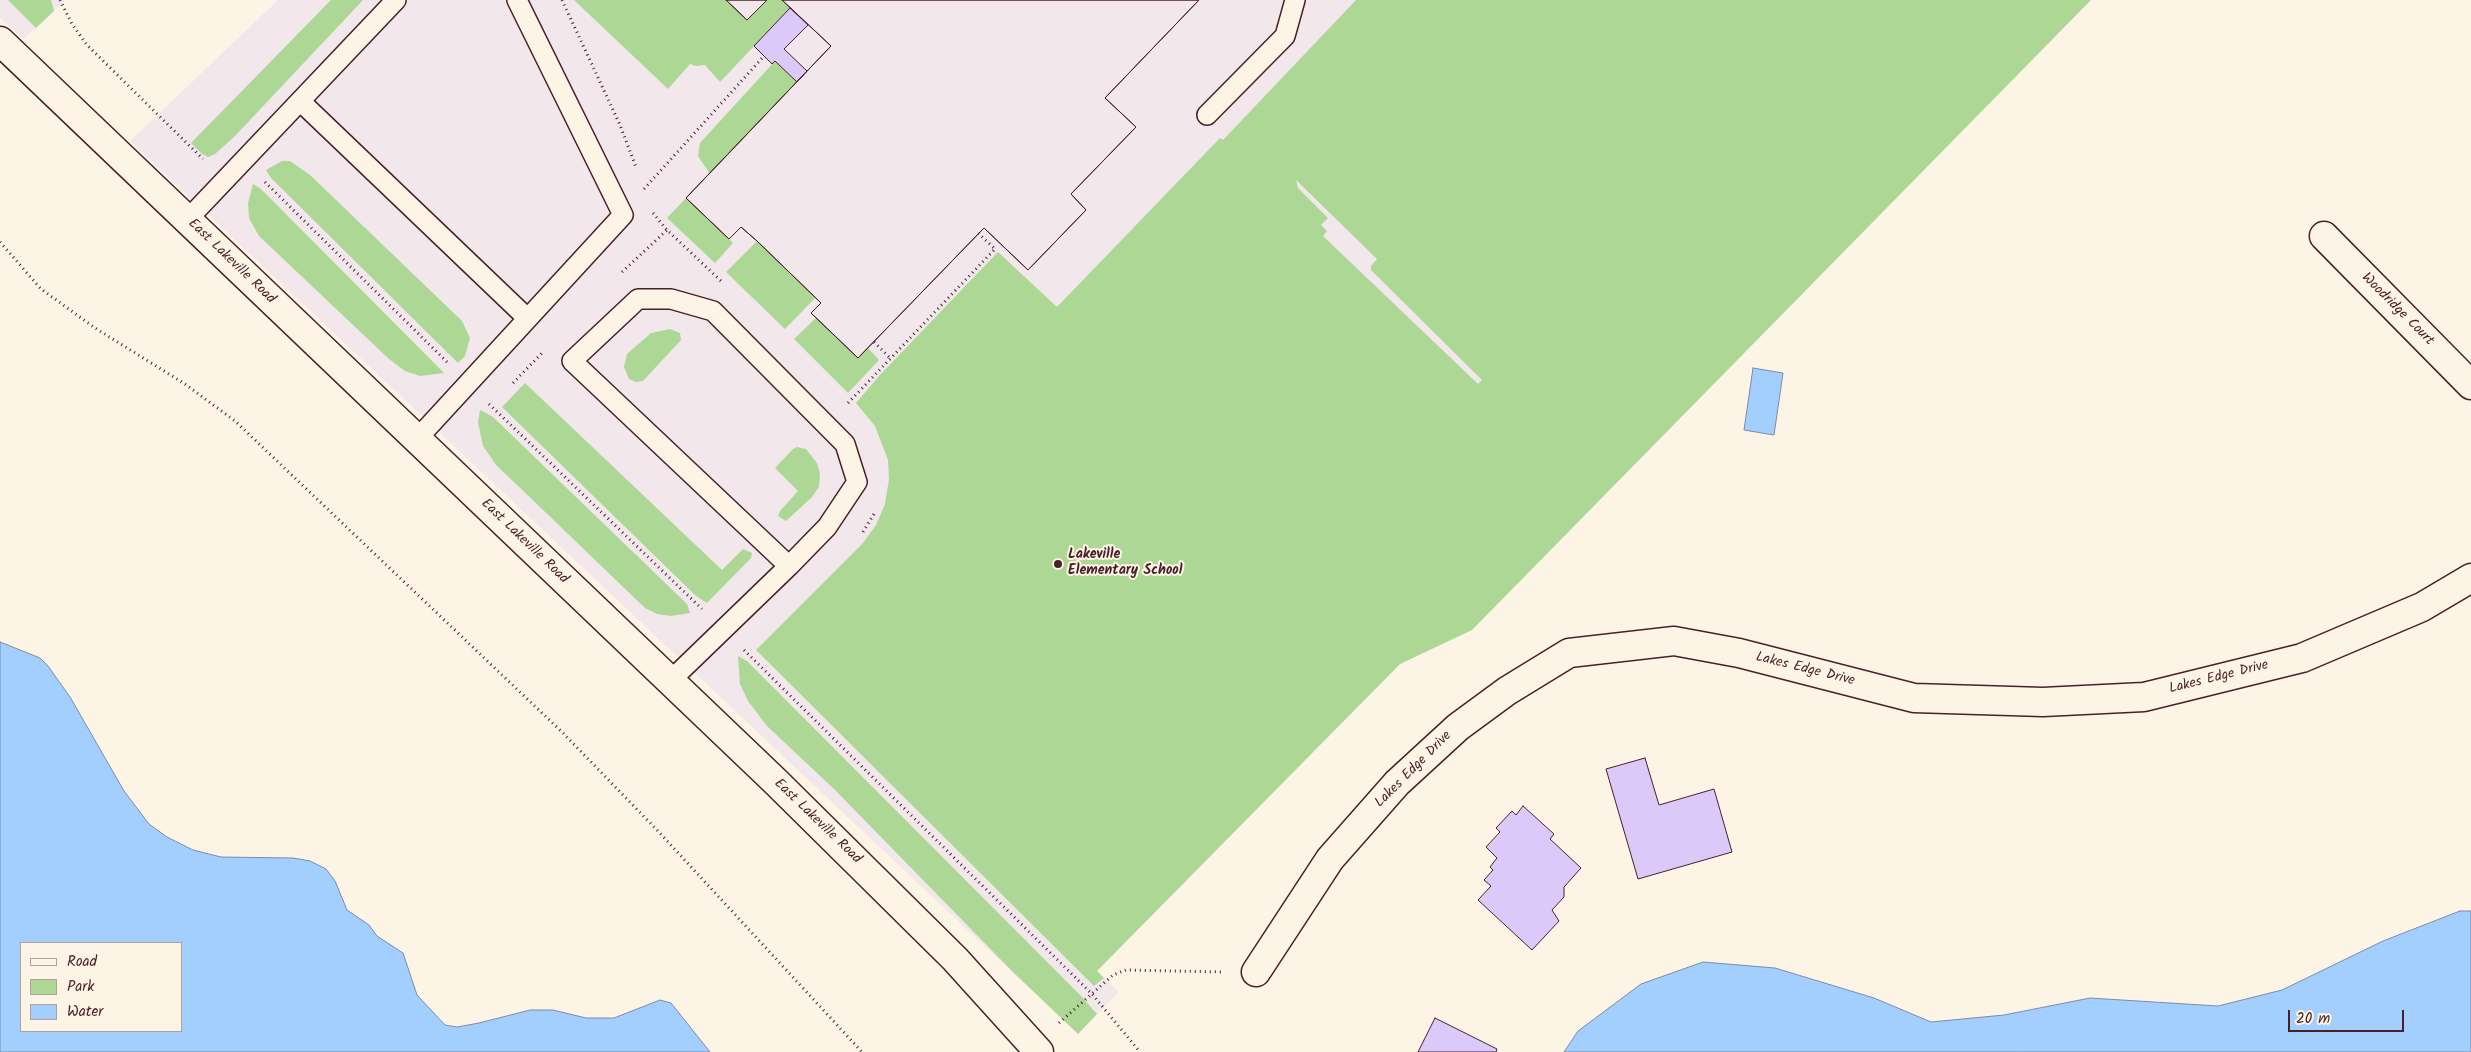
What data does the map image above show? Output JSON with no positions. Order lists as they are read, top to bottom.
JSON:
{
  "streets": {
    "street": ["East Lakeville Road", "Woodridge Court", "Lakes Edge Drive"]
  },
  "places": ["Lakeville Elementary School"],
  "legend": ["Road", "Park", "Water"],
  "scale_bar": "20 m"
}
